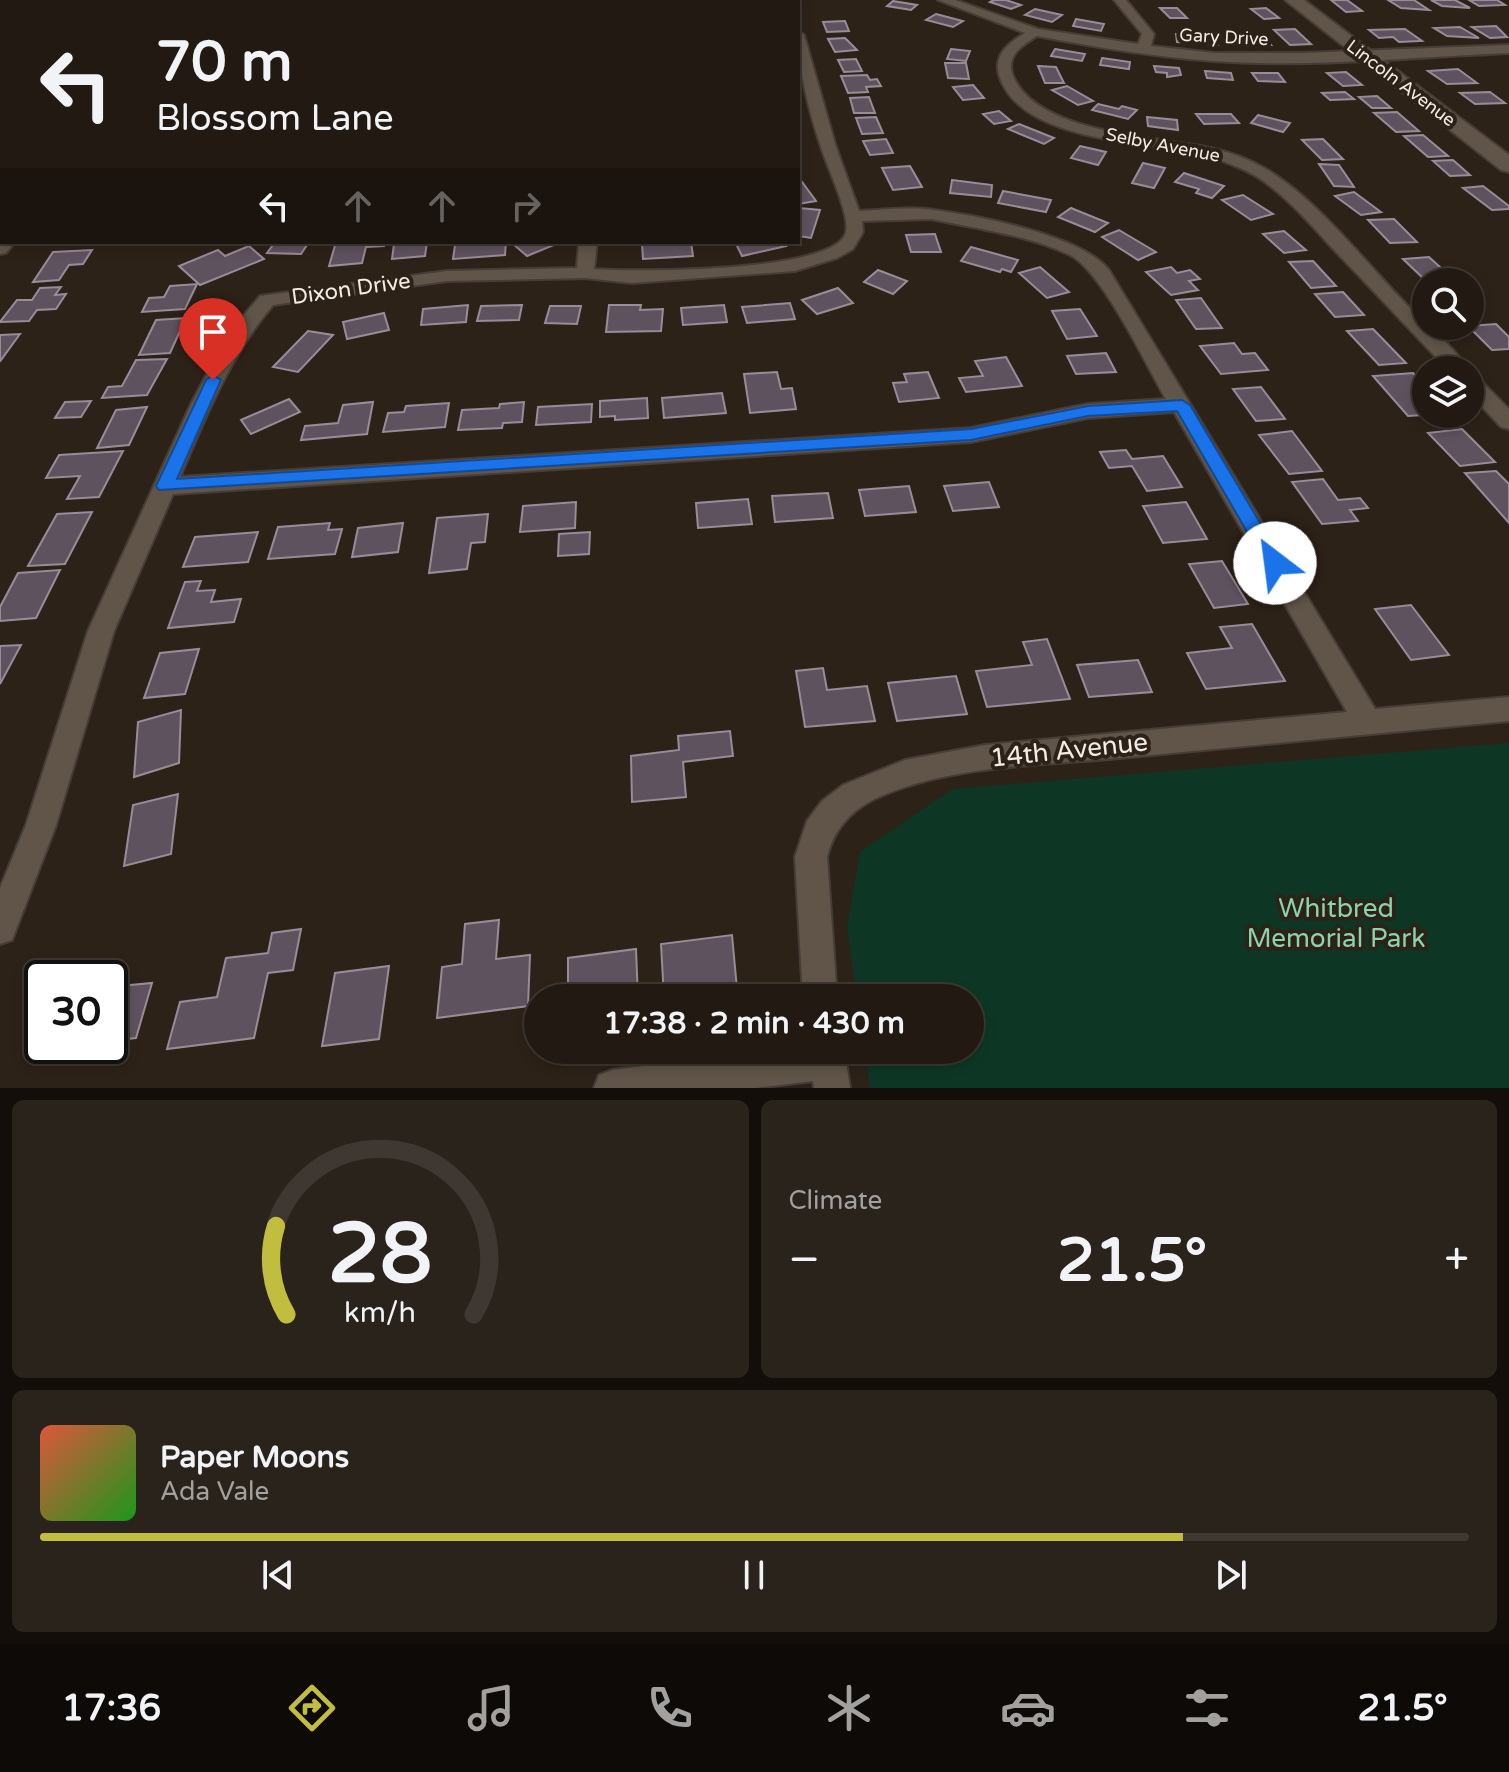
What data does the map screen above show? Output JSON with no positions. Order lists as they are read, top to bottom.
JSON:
{
  "streets": {
    "street": [
      "Gary Drive",
      "Lincoln Avenue",
      "Selby Avenue",
      "Dixon Drive",
      "14th Avenue"
    ]
  },
  "crossings": [
    ["Gary Drive", "Lincoln Avenue"],
    ["Gary Drive", "Selby Avenue"]
  ],
  "parks": ["Whitbred Memorial Park"],
  "page": {
    "turn": ["70 m", "Blossom Lane"],
    "limit": "30",
    "trip": "17:38 · 2 min · 430 m",
    "tile": "Climate",
    "heat": ["−", "21.5°", "+"],
    "song": ["Paper Moons", "Ada Vale"],
    "tabs": ["17:36", "21.5°"],
    "gauge": ["28", "km/h"]
  }
}
